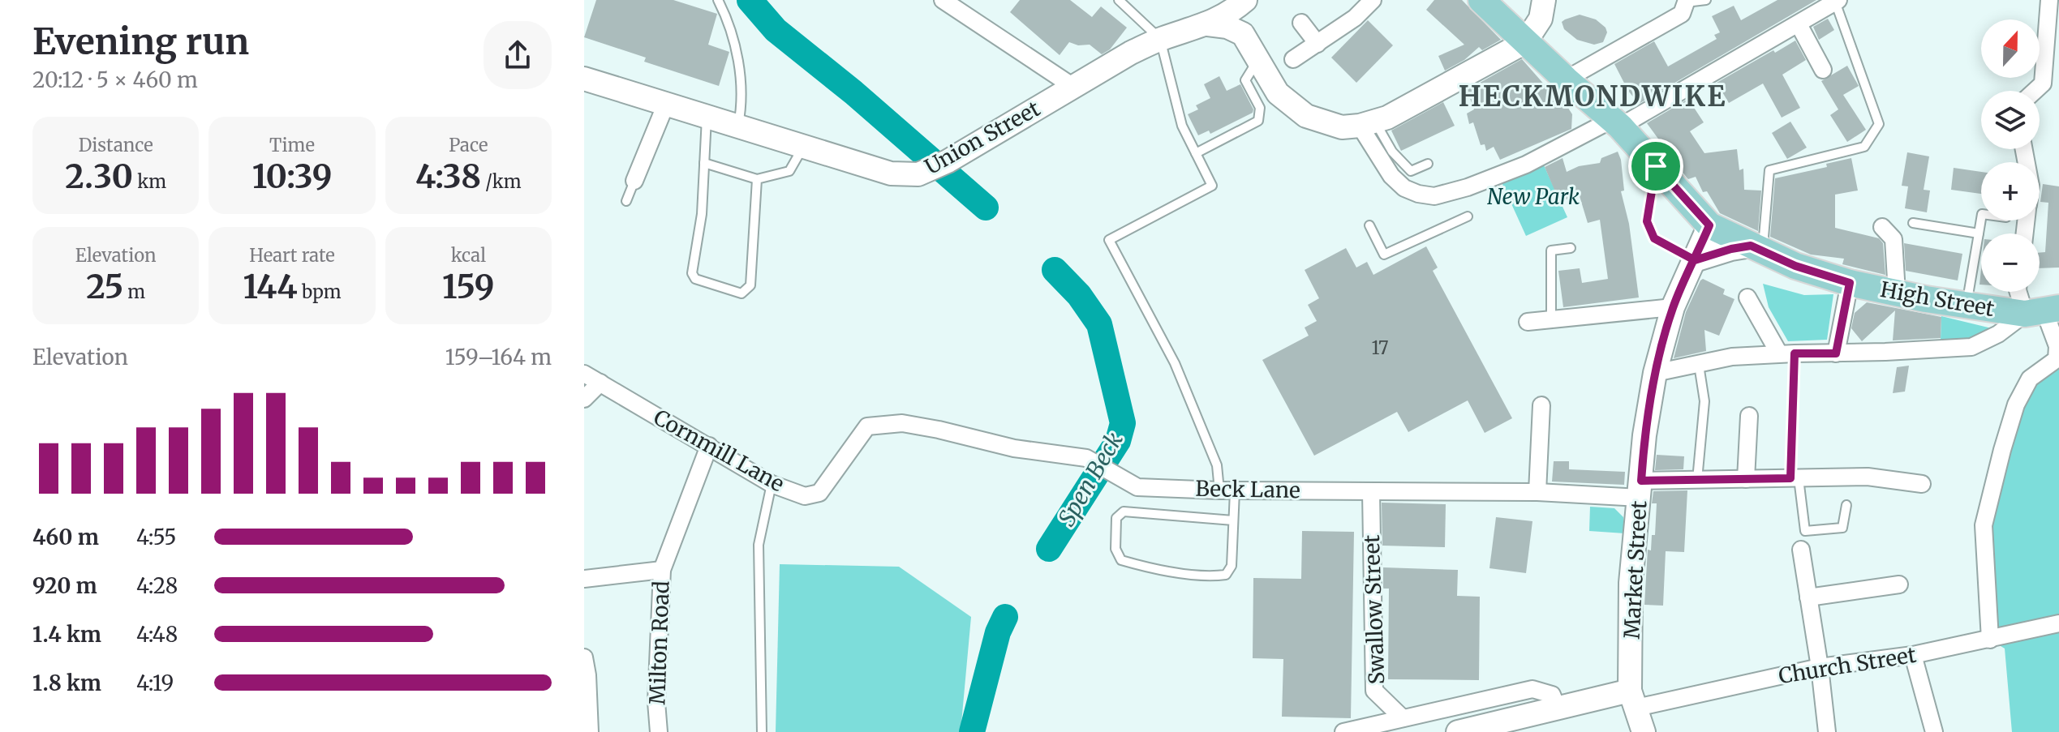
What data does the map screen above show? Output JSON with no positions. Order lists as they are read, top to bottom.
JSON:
{
  "streets": {
    "main road": ["High Street"],
    "street": [
      "Union Street",
      "Cornmill Lane",
      "Beck Lane",
      "Market Street",
      "Swallow Street",
      "Milton Road",
      "Church Street"
    ]
  },
  "crossings": [
    ["High Street", "Market Street"],
    ["Cornmill Lane", "Beck Lane"],
    ["Cornmill Lane", "Milton Road"],
    ["Beck Lane", "Market Street"],
    ["Beck Lane", "Swallow Street"],
    ["Market Street", "Church Street"]
  ],
  "districts": ["HECKMONDWIKE"],
  "water": ["Spen Beck"],
  "parks": ["New Park"],
  "house_numbers": ["17"],
  "north": "top",
  "page": {
    "heading": ["Evening run", "20:12 · 5 × 460 m"],
    "map_buttons": ["+", "−"],
    "stats": [
      ["Distance", "2.30 km"],
      ["Time", "10:39"],
      ["Pace", "4:38 /km"],
      ["Elevation", "25 m"],
      ["Heart rate", "144 bpm"],
      ["kcal", "159"]
    ],
    "chart": ["Elevation", "159–164 m"],
    "list": [
      {
        "name": "460 m",
        "note": "4:55"
      },
      {
        "name": "920 m",
        "note": "4:28"
      },
      {
        "name": "1.4 km",
        "note": "4:48"
      },
      {
        "name": "1.8 km",
        "note": "4:19"
      }
    ]
  }
}
